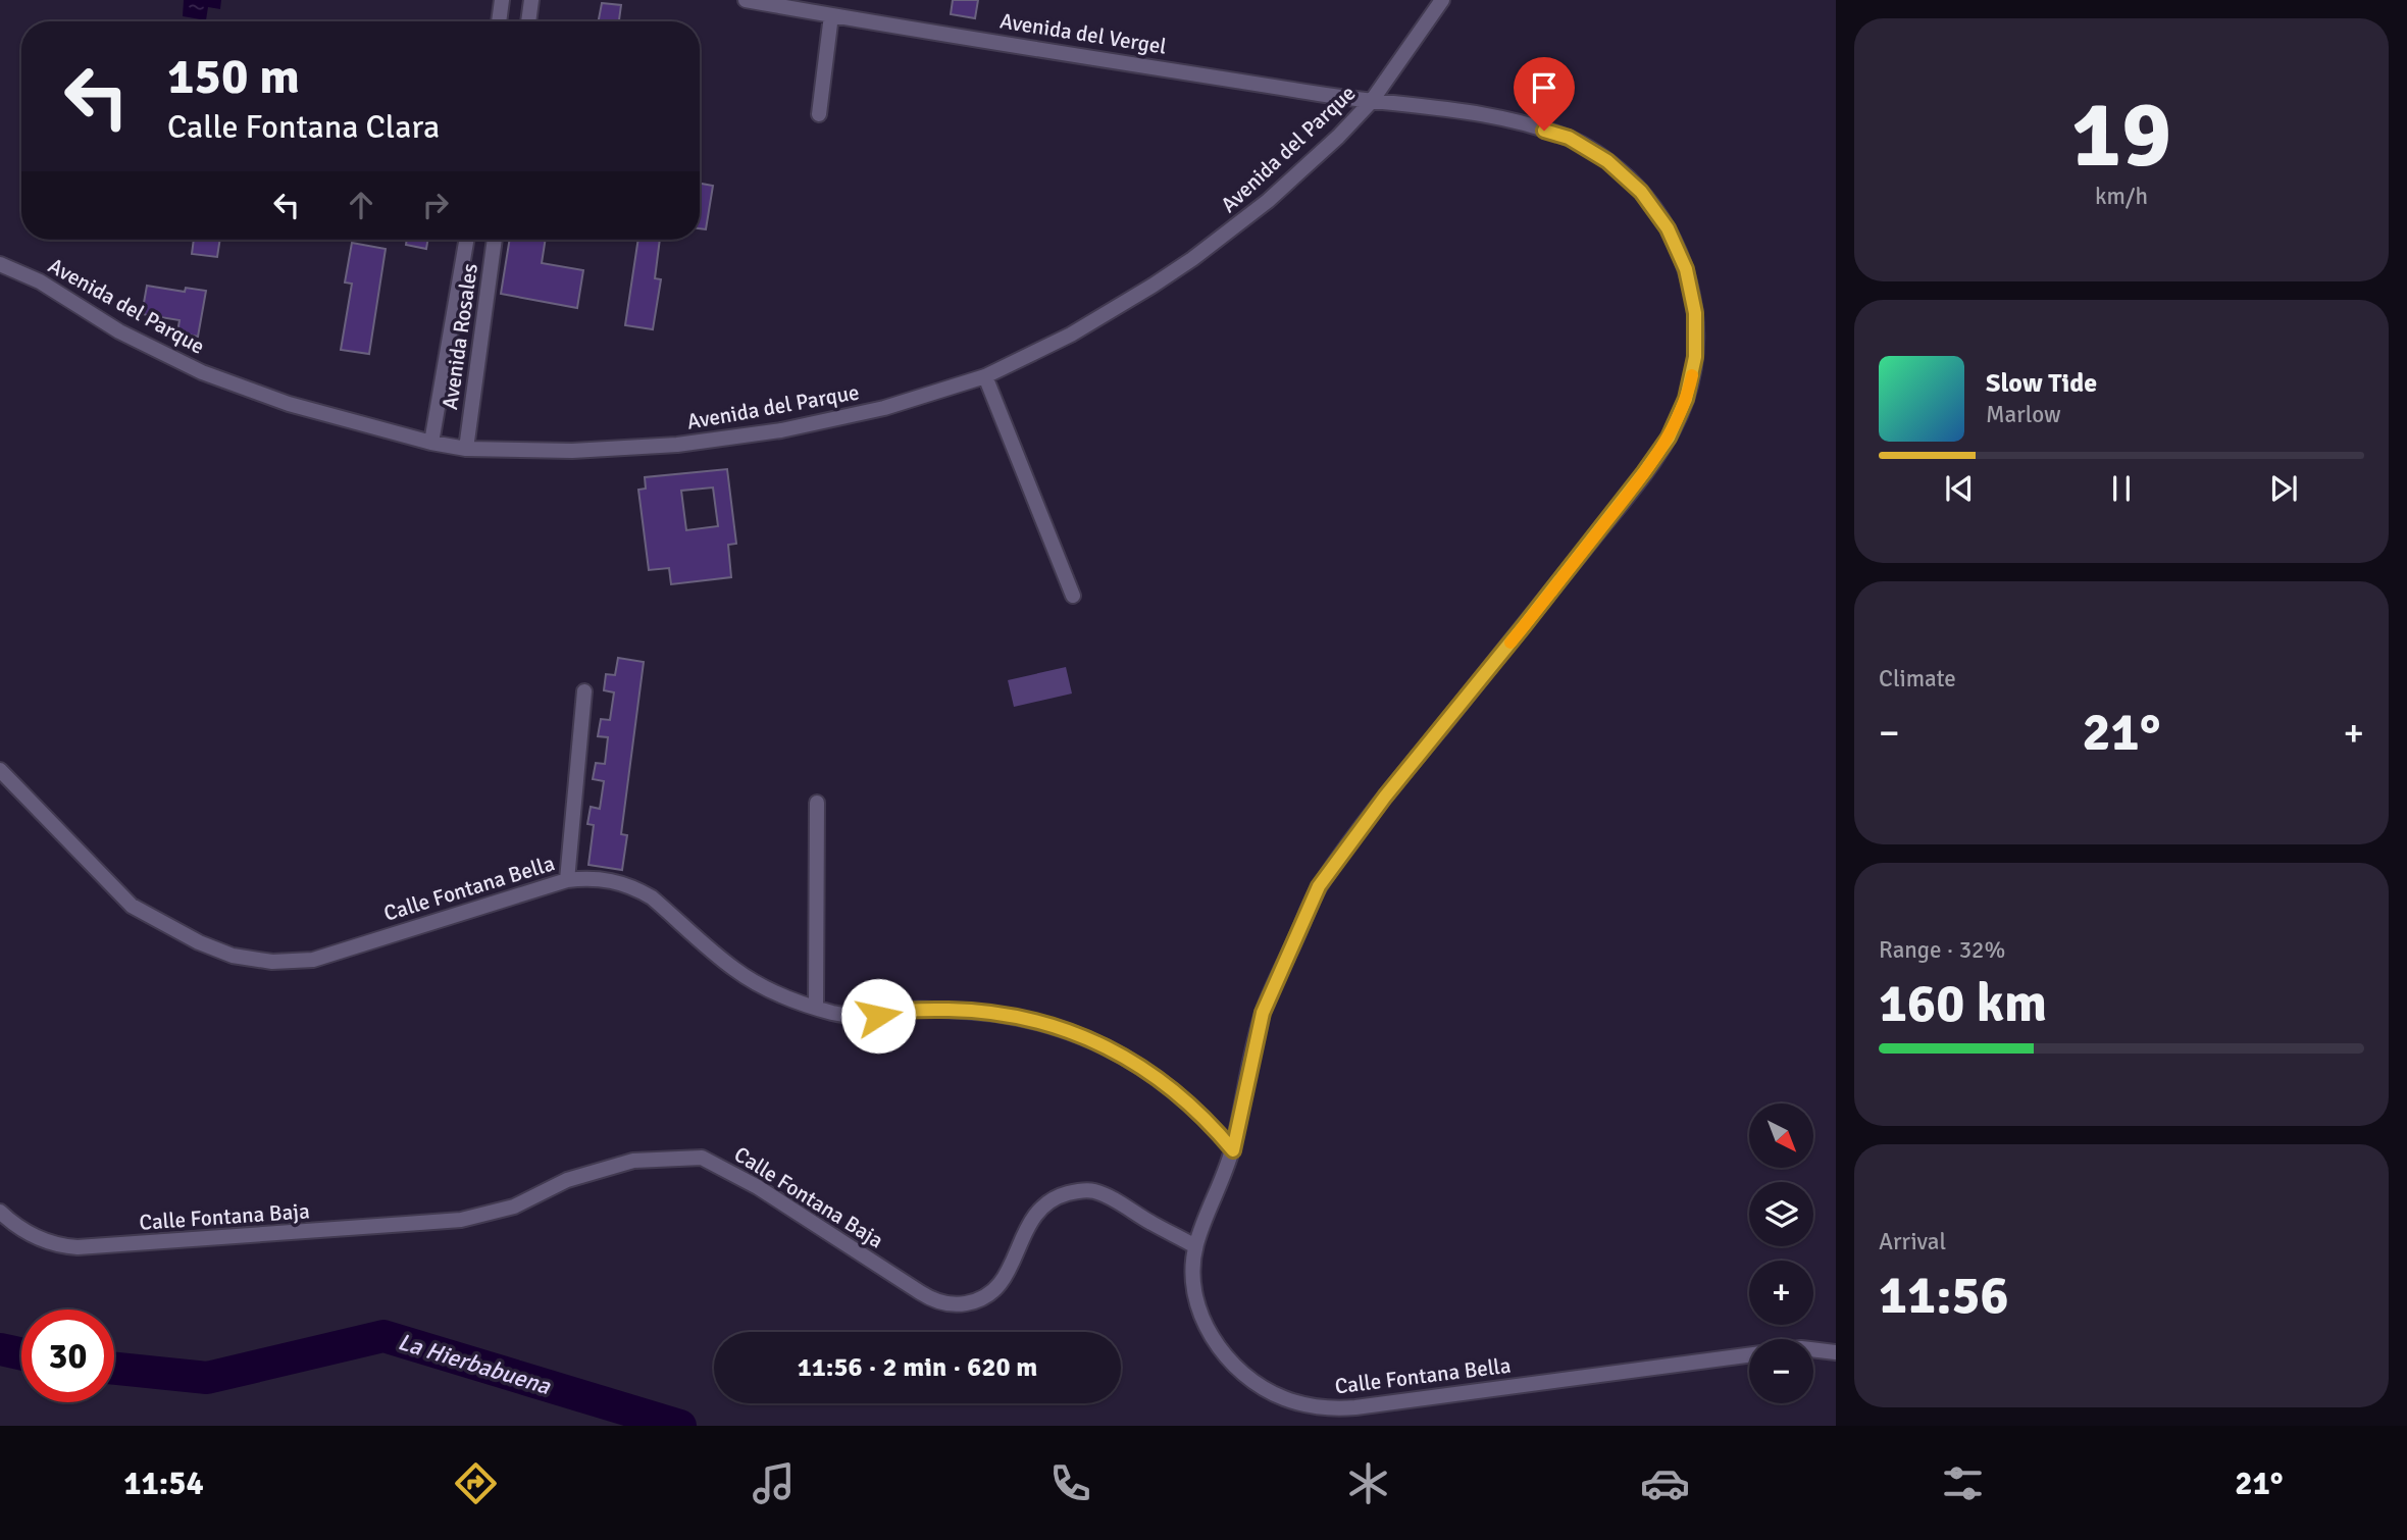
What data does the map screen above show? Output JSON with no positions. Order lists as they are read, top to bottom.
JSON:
{
  "streets": {
    "street": [
      "Avenida del Vergel",
      "Avenida del Parque",
      "Avenida Rosales",
      "Calle Fontana Bella",
      "Calle Fontana Baja"
    ]
  },
  "crossings": [
    ["Avenida del Vergel", "Avenida del Parque"],
    ["Avenida del Vergel", "Calle Fontana Bella"],
    ["Avenida del Parque", "Avenida Rosales"],
    ["Calle Fontana Bella", "Calle Fontana Baja"]
  ],
  "water": ["La Hierbabuena"],
  "north": "bottom right",
  "page": {
    "tile": [
      ["19", "km/h"],
      "Climate",
      ["Range · 32%", "160 km"],
      ["Arrival", "11:56"]
    ],
    "turn": ["150 m", "Calle Fontana Clara"],
    "song": ["Slow Tide", "Marlow"],
    "heat": ["−", "21°", "+"],
    "map_buttons": ["+", "−"],
    "limit": "30",
    "trip": "11:56 · 2 min · 620 m",
    "tabs": ["11:54", "21°"]
  }
}
